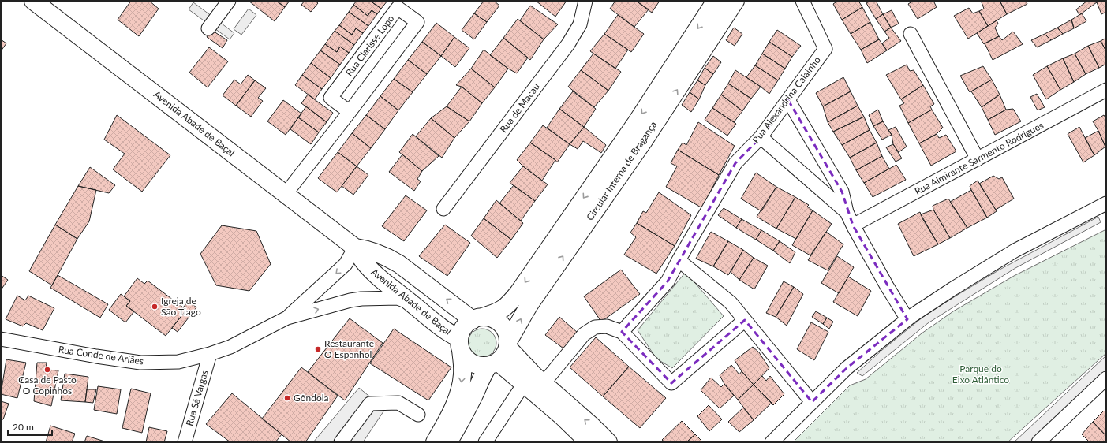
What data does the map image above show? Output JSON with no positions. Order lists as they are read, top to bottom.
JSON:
{
  "streets": {
    "main road": ["Avenida Abade de Baçal", "Circular Interna de Bragança"],
    "street": [
      "Rua Clarisse Lopo",
      "Rua Alexandrina Calainho",
      "Rua de Macau",
      "Rua Almirante Sarmento Rodrigues",
      "Rua Conde de Ariães",
      "Rua Sá Vargas"
    ]
  },
  "crossings": [
    ["Rua Clarisse Lopo", "Avenida Abade de Baçal"],
    ["Avenida Abade de Baçal", "Circular Interna de Bragança"],
    ["Avenida Abade de Baçal", "Rua Conde de Ariães"],
    ["Rua Conde de Ariães", "Rua Sá Vargas"]
  ],
  "parks": ["Parque do Eixo Atlântico"],
  "places": [
    "Igreja de São Tiago",
    "Restaurante O Espanhol",
    "Casa de Pasto O Copinhos",
    "Gôndola"
  ],
  "scale_bar": "20 m"
}
